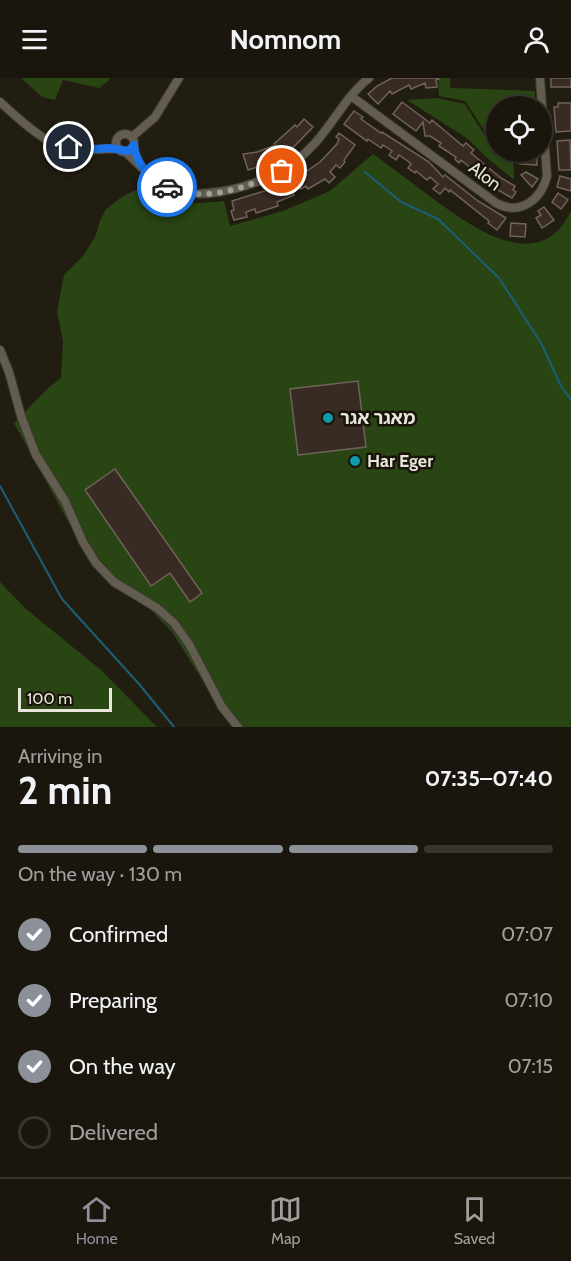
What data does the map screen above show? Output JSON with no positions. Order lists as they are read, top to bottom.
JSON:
{
  "streets": {
    "street": ["Alon"]
  },
  "places": ["מאגר אגר", "Har Eger"],
  "scale_bar": "100 m",
  "page": {
    "header": "Nomnom",
    "scale": "100 m",
    "heading": ["2 min", "Arriving in", "07:35–07:40"],
    "bar": "On the way · 130 m",
    "list": [
      ["Confirmed", "07:07"],
      ["Preparing", "07:10"],
      ["On the way", "07:15"],
      "Delivered"
    ],
    "tabs": ["Home", "Map", "Saved"]
  }
}
